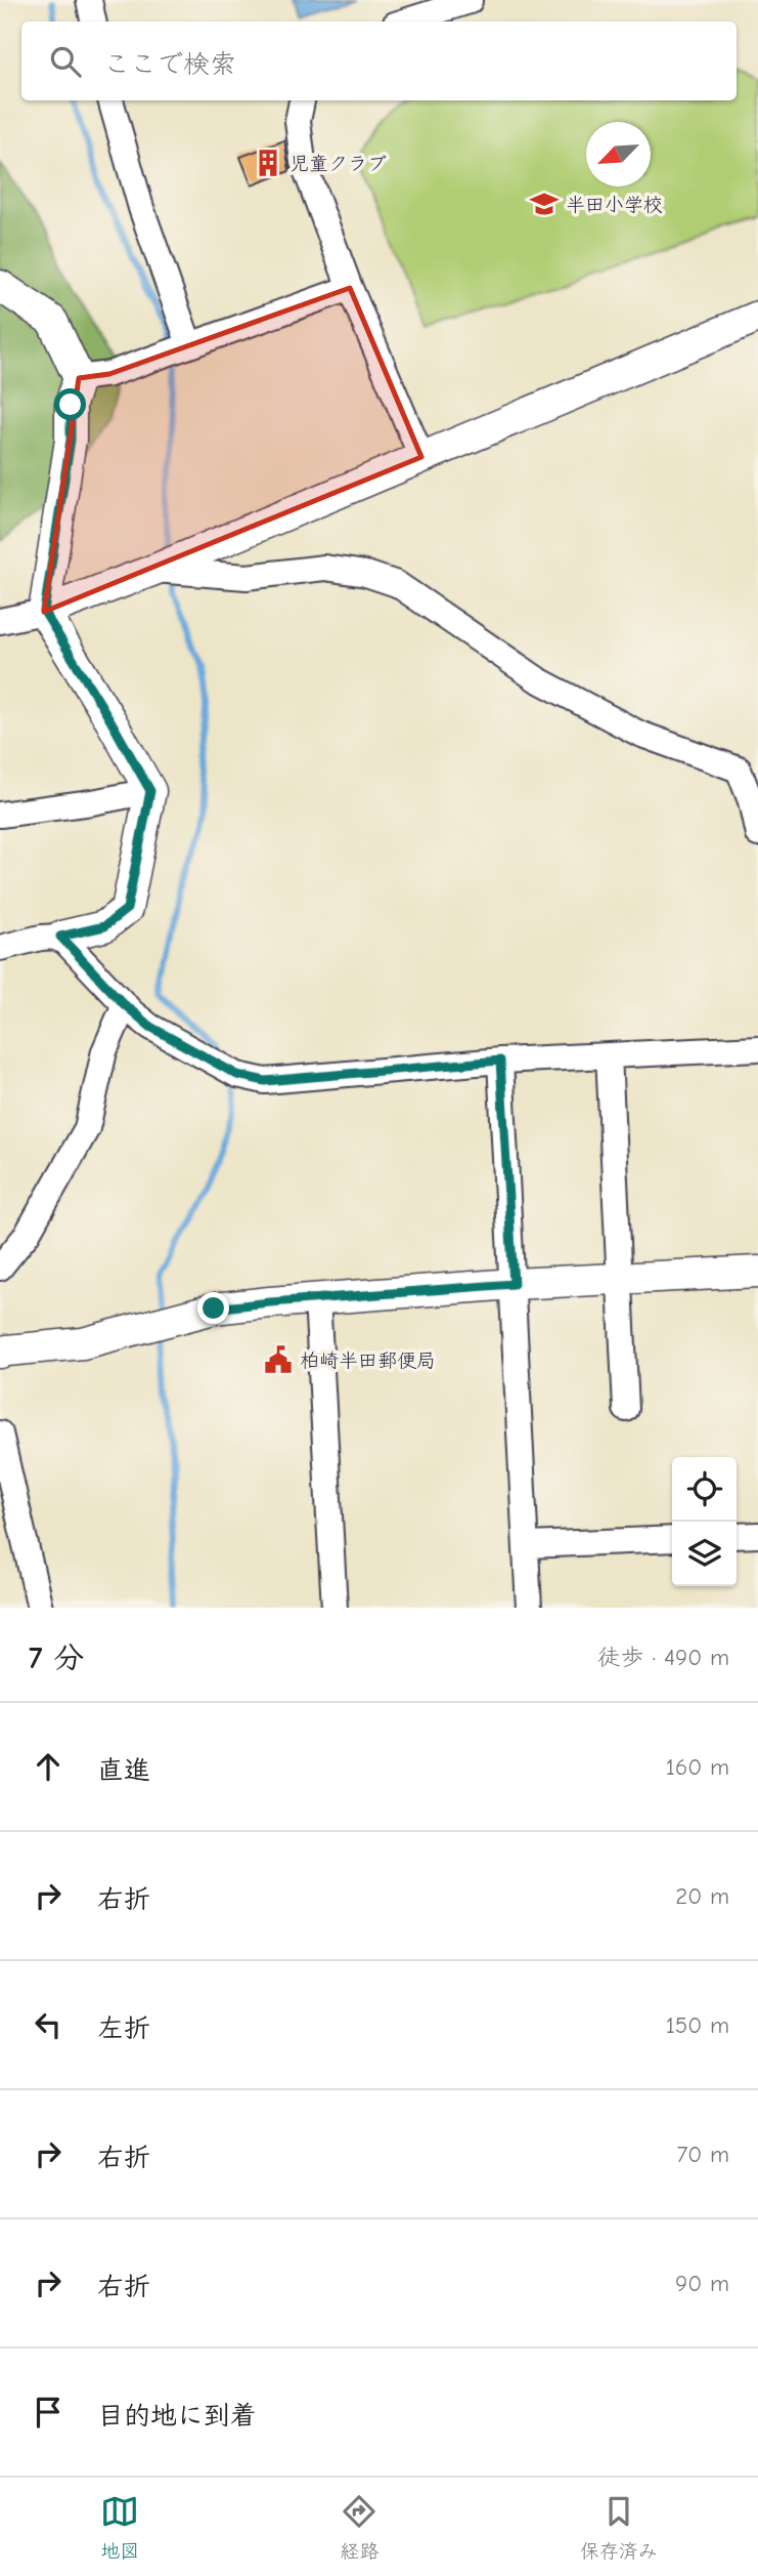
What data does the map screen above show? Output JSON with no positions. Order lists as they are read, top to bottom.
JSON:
{
  "places": {
    "building": ["児童クラブ"],
    "school or university": ["半田小学校"],
    "public building": ["柏崎半田郵便局"]
  },
  "north": "bottom left",
  "page": {
    "search": "ここで検索",
    "heading": ["7 分", "徒歩 · 490 m"],
    "list": [
      ["直進", "160 m"],
      ["右折", "20 m"],
      ["左折", "150 m"],
      ["右折", "70 m"],
      ["右折", "90 m"],
      "目的地に到着"
    ],
    "nav": ["地図", "経路", "保存済み"]
  }
}
